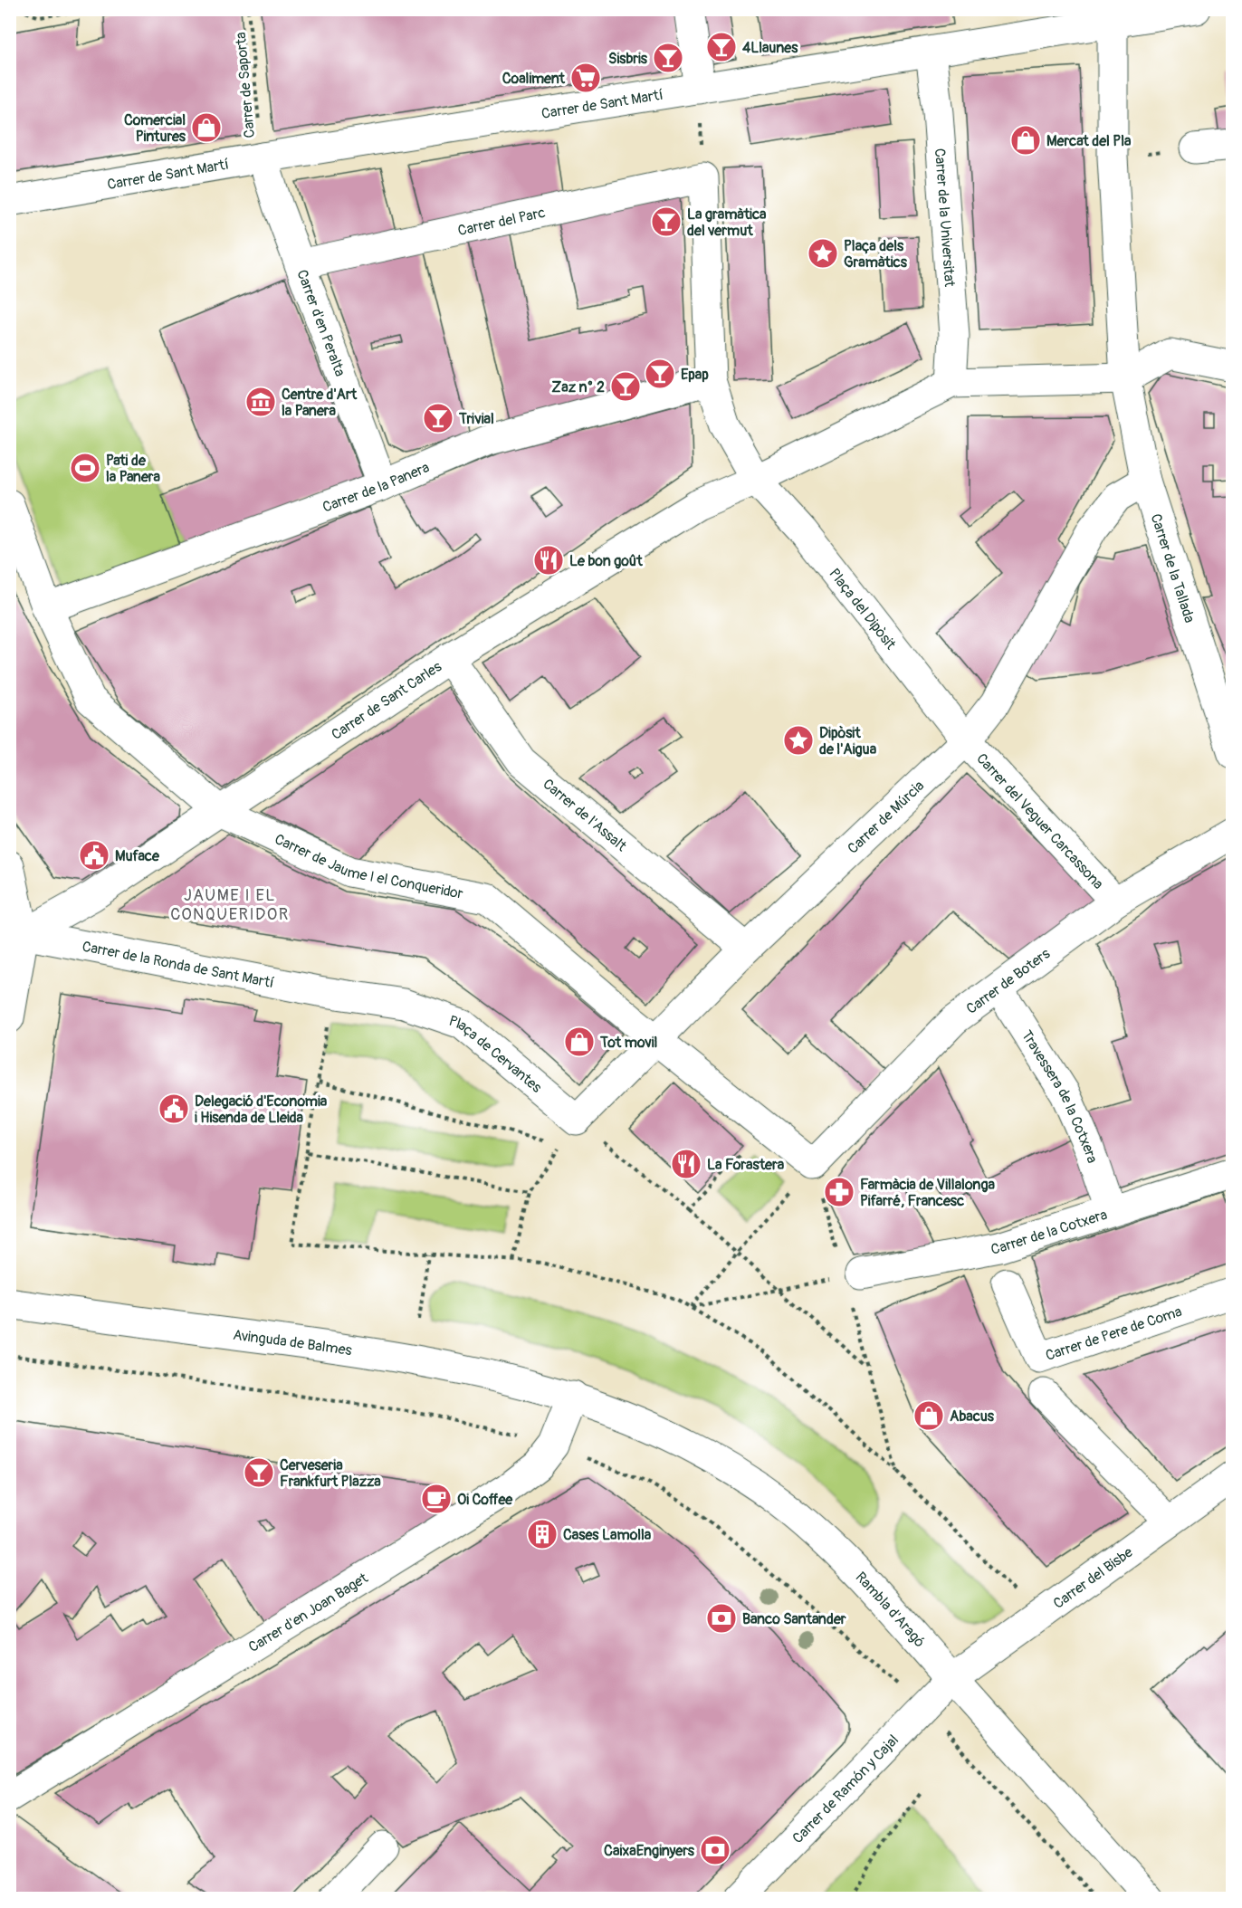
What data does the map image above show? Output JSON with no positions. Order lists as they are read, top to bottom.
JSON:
{
  "streets": {
    "street": [
      "Carrer de Sant Martí",
      "Carrer de la Universitat",
      "Carrer del Parc",
      "Carrer d'en Peralta",
      "Carrer de la Panera",
      "Carrer de la Tallada",
      "Plaça del Dipòsit",
      "Carrer de Sant Carles",
      "Carrer de l'Assalt",
      "Carrer de Múrcia",
      "Carrer del Veguer Carcassona",
      "Carrer de Jaume I el Conqueridor",
      "Carrer de la Ronda de Sant Martí",
      "Carrer de Boters",
      "Plaça de Cervantes",
      "Travessera de la Cotxera",
      "Carrer de la Cotxera",
      "Carrer de Pere de Coma",
      "Avinguda de Balmes",
      "Carrer del Bisbe",
      "Rambla d'Aragó",
      "Carrer d'en Joan Baget",
      "Carrer de Ramón y Cajal"
    ],
    "path": ["Carrer de Saporta"]
  },
  "crossings": [
    ["Carrer de Saporta", "Carrer de Sant Martí"],
    ["Carrer de Saporta", "Carrer d'en Peralta"],
    ["Carrer de Sant Martí", "Carrer de la Universitat"],
    ["Carrer de Sant Martí", "Carrer d'en Peralta"],
    ["Carrer del Parc", "Carrer d'en Peralta"],
    ["Carrer d'en Peralta", "Carrer de la Panera"],
    ["Carrer de la Panera", "Carrer de Jaume I el Conqueridor"],
    ["Carrer de la Tallada", "Carrer de Múrcia"],
    ["Plaça del Dipòsit", "Carrer de Sant Carles"],
    ["Plaça del Dipòsit", "Carrer de Múrcia"],
    ["Plaça del Dipòsit", "Carrer del Veguer Carcassona"],
    ["Carrer de Sant Carles", "Carrer de l'Assalt"],
    ["Carrer de Sant Carles", "Carrer de Jaume I el Conqueridor"],
    ["Carrer de Sant Carles", "Carrer de la Ronda de Sant Martí"],
    ["Carrer de l'Assalt", "Carrer de Múrcia"],
    ["Carrer de Múrcia", "Carrer del Veguer Carcassona"],
    ["Carrer de Múrcia", "Carrer de Jaume I el Conqueridor"],
    ["Carrer de Múrcia", "Plaça de Cervantes"],
    ["Carrer del Veguer Carcassona", "Carrer de Boters"],
    ["Carrer de Jaume I el Conqueridor", "Carrer de Boters"],
    ["Carrer de la Ronda de Sant Martí", "Plaça de Cervantes"],
    ["Carrer de Boters", "Travessera de la Cotxera"],
    ["Travessera de la Cotxera", "Carrer de la Cotxera"],
    ["Avinguda de Balmes", "Rambla d'Aragó"],
    ["Avinguda de Balmes", "Carrer d'en Joan Baget"],
    ["Carrer del Bisbe", "Rambla d'Aragó"],
    ["Carrer del Bisbe", "Carrer de Ramón y Cajal"],
    ["Rambla d'Aragó", "Carrer d'en Joan Baget"],
    ["Rambla d'Aragó", "Carrer de Ramón y Cajal"]
  ],
  "districts": ["JAUME I EL CONQUERIDOR"],
  "places": {
    "bar": [
      "4Llaunes",
      "Sisbris",
      "La gramàtica del vermut",
      "Epap",
      "Zaz n° 2",
      "Trivial",
      "Cerveseria Frankfurt Plazza"
    ],
    "supermarket": ["Coaliment"],
    "shop": [
      "Comercial Pintures",
      "Mercat del Pla",
      "Tot movil",
      "Abacus"
    ],
    "place": ["Plaça dels Gramàtics", "Dipòsit de l'Aigua"],
    "museum": ["Centre d'Art la Panera"],
    "sports": ["Pati de la Panera"],
    "restaurant": ["Le bon goût", "La Forastera"],
    "public building": ["Muface", "Delegació d'Economia i Hisenda de Lleida"],
    "pharmacy": ["Farmàcia de Villalonga Pifarré, Francesc"],
    "cafe": ["Oi Coffee"],
    "building": ["Cases Lamolla"],
    "bank": ["Banco Santander", "CaixaEnginyers"]
  }
}
